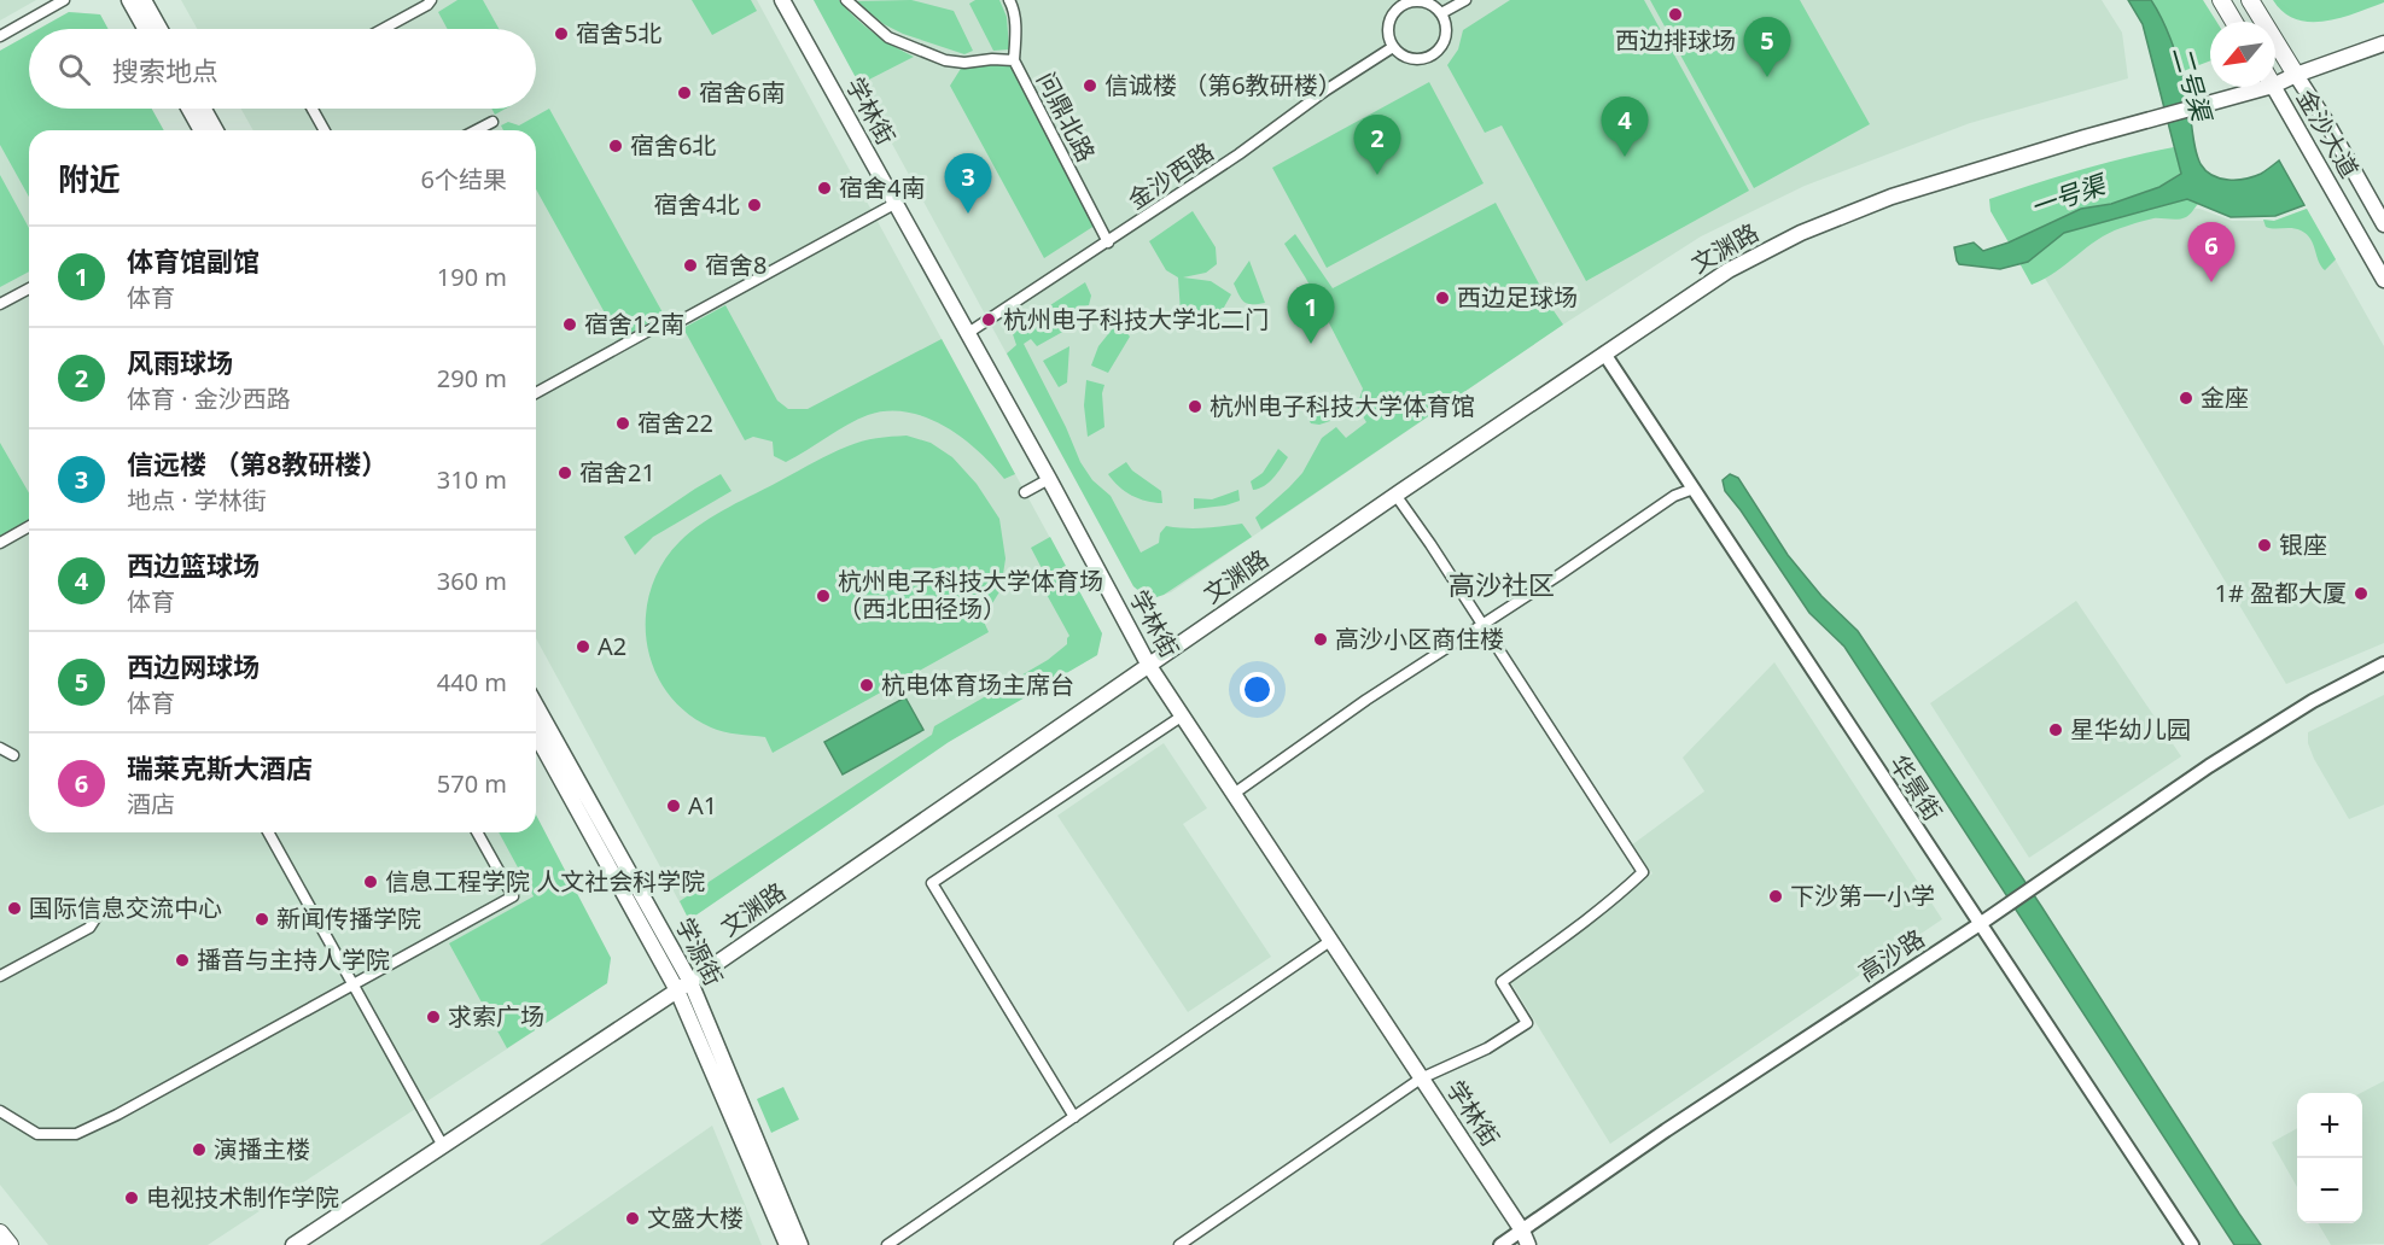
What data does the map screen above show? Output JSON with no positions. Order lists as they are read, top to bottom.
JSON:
{
  "streets": {
    "main road": [
      "学林街",
      "金沙大道",
      "文渊路",
      "学源街"
    ],
    "street": [
      "问鼎北路",
      "金沙西路",
      "华景街",
      "高沙路"
    ]
  },
  "crossings": [
    ["学林街", "金沙西路"],
    ["学林街", "文渊路"],
    ["学林街", "高沙路"],
    ["问鼎北路", "金沙西路"],
    ["金沙大道", "文渊路"],
    ["文渊路", "华景街"],
    ["文渊路", "学源街"],
    ["华景街", "高沙路"]
  ],
  "districts": ["高沙社区"],
  "water": ["二号渠", "一号渠"],
  "places": [
    "西边排球场",
    "宿舍5北",
    "信诚楼 （第6教研楼）",
    "宿舍6南",
    "宿舍6北",
    "宿舍4南",
    "宿舍4北",
    "宿舍8",
    "西边足球场",
    "杭州电子科技大学北二门",
    "宿舍12南",
    "金座",
    "杭州电子科技大学体育馆",
    "宿舍22",
    "宿舍21",
    "银座",
    "1# 盈都大厦",
    "杭州电子科技大学体育场 （西北田径场）",
    "高沙小区商住楼",
    "A2",
    "杭电体育场主席台",
    "星华幼儿园",
    "A1",
    "信息工程学院 人文社会科学院",
    "下沙第一小学",
    "国际信息交流中心",
    "新闻传播学院",
    "播音与主持人学院",
    "求索广场",
    "演播主楼",
    "电视技术制作学院",
    "文盛大楼"
  ],
  "north": "bottom left",
  "page": {
    "pins": [
      "5",
      "4",
      "2",
      "3",
      "6",
      "1"
    ],
    "search": "搜索地点",
    "heading": ["附近", "6个结果"],
    "list": [
      {
        "mark": "1",
        "name": "体育馆副馆",
        "note": "体育",
        "value": "190 m"
      },
      {
        "mark": "2",
        "name": "风雨球场",
        "note": "体育 · 金沙西路",
        "value": "290 m"
      },
      {
        "mark": "3",
        "name": "信远楼 （第8教研楼）",
        "note": "地点 · 学林街",
        "value": "310 m"
      },
      {
        "mark": "4",
        "name": "西边篮球场",
        "note": "体育",
        "value": "360 m"
      },
      {
        "mark": "5",
        "name": "西边网球场",
        "note": "体育",
        "value": "440 m"
      },
      {
        "mark": "6",
        "name": "瑞莱克斯大酒店",
        "note": "酒店",
        "value": "570 m"
      }
    ],
    "map_buttons": ["+", "−"]
  }
}
